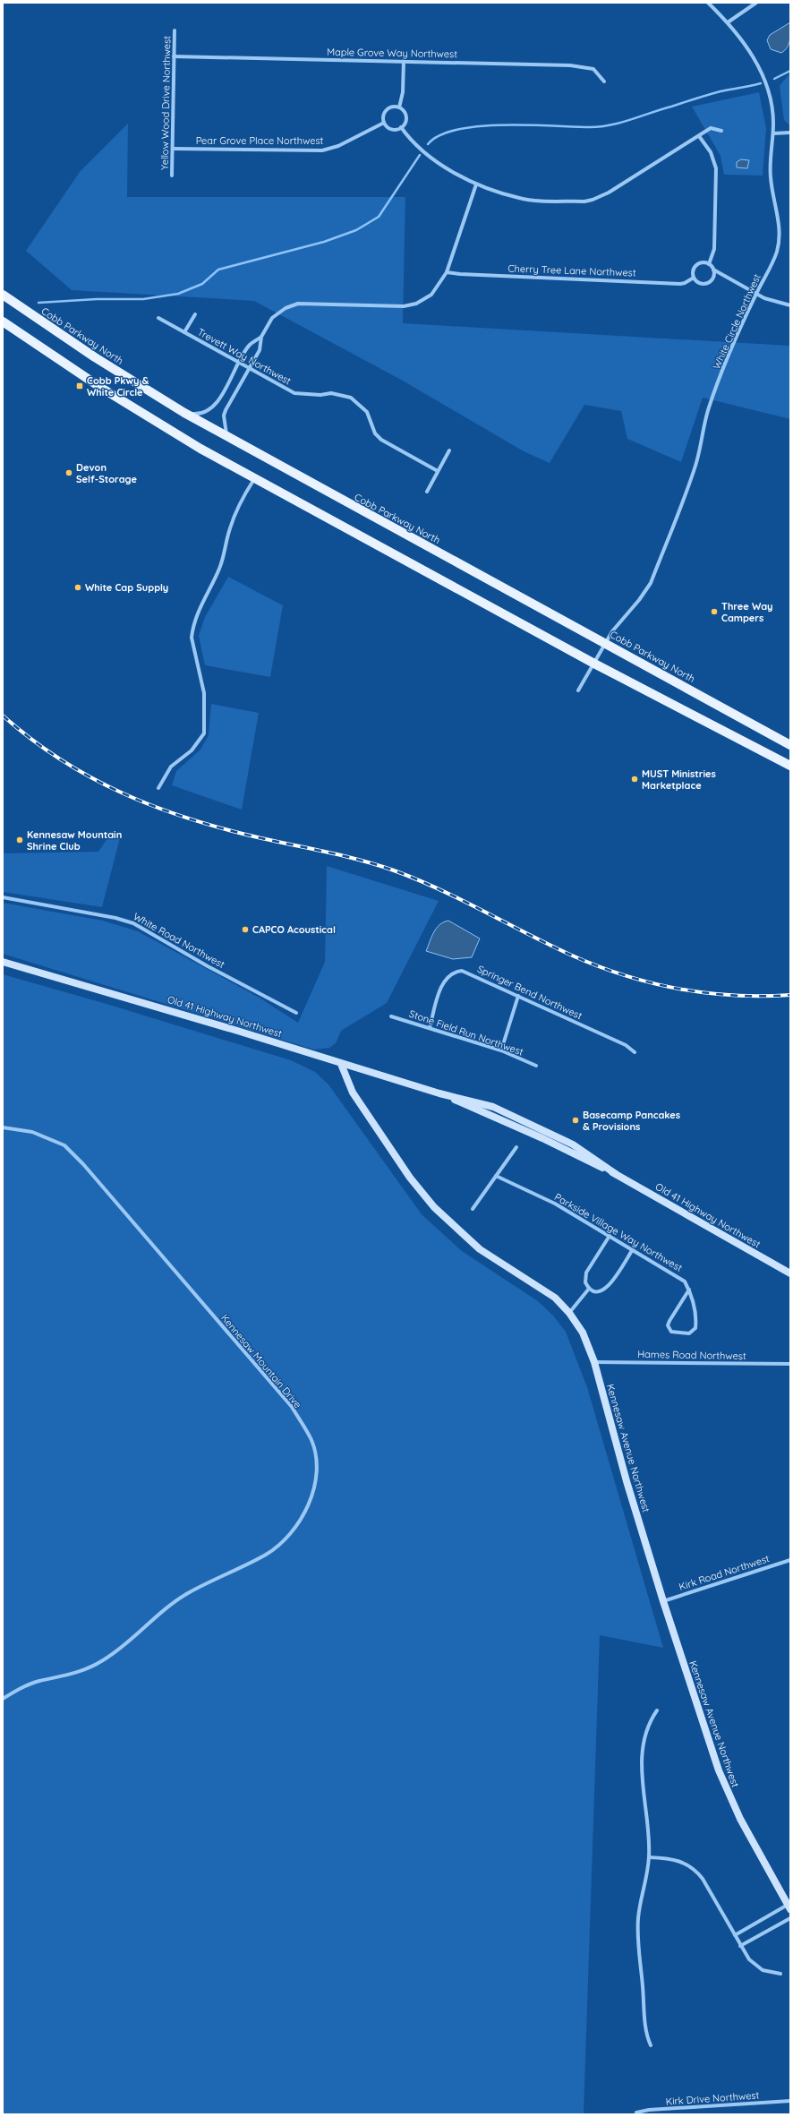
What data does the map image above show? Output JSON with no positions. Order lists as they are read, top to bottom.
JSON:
{
  "streets": {
    "main road": ["Cobb Parkway North"],
    "street": [
      "Maple Grove Way Northwest",
      "Yellow Wood Drive Northwest",
      "Pear Grove Place Northwest",
      "Cherry Tree Lane Northwest",
      "White Circle Northwest",
      "Trevett Way Northwest",
      "White Road Northwest",
      "Springer Bend Northwest",
      "Old 41 Highway Northwest",
      "Stone Field Run Northwest",
      "Parkside Village Way Northwest",
      "Hames Road Northwest",
      "Kennesaw Mountain Drive",
      "Kennesaw Avenue Northwest",
      "Kirk Road Northwest",
      "Kirk Drive Northwest"
    ]
  },
  "crossings": [
    ["Maple Grove Way Northwest", "Yellow Wood Drive Northwest"],
    ["Yellow Wood Drive Northwest", "Pear Grove Place Northwest"],
    ["White Circle Northwest", "Cobb Parkway North"],
    ["Springer Bend Northwest", "Stone Field Run Northwest"],
    ["Old 41 Highway Northwest", "Kennesaw Avenue Northwest"],
    ["Hames Road Northwest", "Kennesaw Avenue Northwest"],
    ["Kennesaw Avenue Northwest", "Kirk Road Northwest"]
  ],
  "places": {
    "transit": ["Cobb Pkwy & White Circle"],
    "other": [
      "Devon Self-Storage",
      "White Cap Supply",
      "Three Way Campers",
      "MUST Ministries Marketplace",
      "Kennesaw Mountain Shrine Club",
      "CAPCO Acoustical",
      "Basecamp Pancakes & Provisions"
    ]
  }
}
